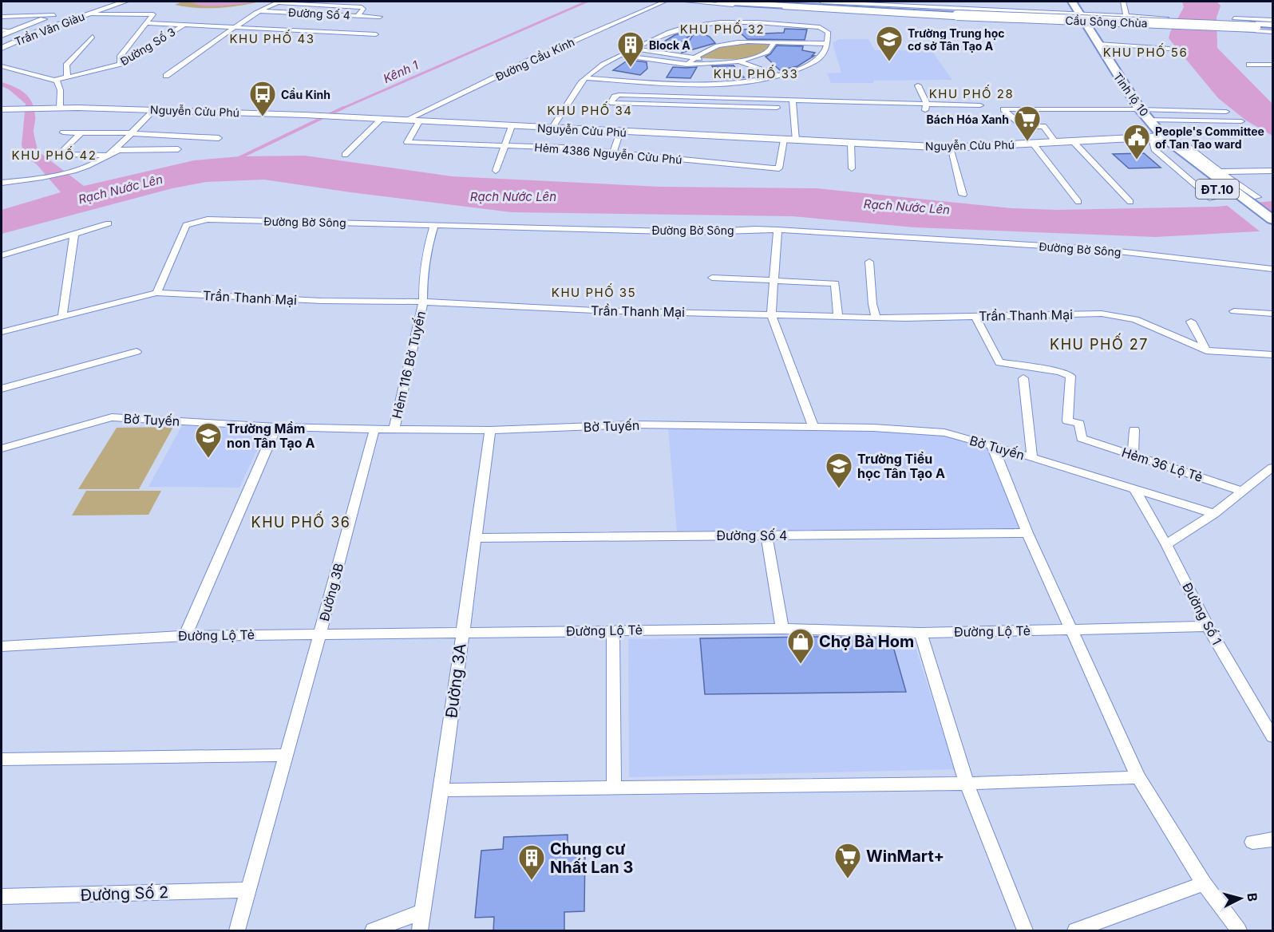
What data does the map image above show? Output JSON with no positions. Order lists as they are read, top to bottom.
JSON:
{
  "streets": {
    "main road": [
      "Cầu Sông Chùa",
      "Trần Văn Giàu",
      "Tỉnh lộ 10",
      "Nguyễn Cửu Phú",
      "ĐT.10"
    ],
    "street": [
      "Đường Số 4",
      "Đường Số 3",
      "Đường Cầu Kinh",
      "Hẻm 4386 Nguyễn Cửu Phú",
      "Đường Bờ Sông",
      "Trần Thanh Mại",
      "Hẻm 116 Bờ Tuyến",
      "Bờ Tuyến",
      "Hẻm 36 Lộ Tẻ",
      "Đường 3B",
      "Đường Số 1",
      "Đường Lộ Tẻ",
      "Đường 3A",
      "Đường Số 2"
    ]
  },
  "crossings": [
    ["Đường Số 4", "Đường 3A"],
    ["Đường Cầu Kinh", "Nguyễn Cửu Phú"],
    ["Tỉnh lộ 10", "Nguyễn Cửu Phú"],
    ["Tỉnh lộ 10", "ĐT.10"],
    ["Nguyễn Cửu Phú", "Hẻm 4386 Nguyễn Cửu Phú"],
    ["Nguyễn Cửu Phú", "ĐT.10"],
    ["Đường Bờ Sông", "Trần Thanh Mại"],
    ["Đường Bờ Sông", "Hẻm 116 Bờ Tuyến"],
    ["Trần Thanh Mại", "Hẻm 116 Bờ Tuyến"],
    ["Trần Thanh Mại", "Hẻm 36 Lộ Tẻ"],
    ["Hẻm 116 Bờ Tuyến", "Bờ Tuyến"],
    ["Bờ Tuyến", "Đường 3B"],
    ["Bờ Tuyến", "Đường Số 1"],
    ["Bờ Tuyến", "Đường 3A"],
    ["Đường 3B", "Đường Lộ Tẻ"],
    ["Đường 3B", "Đường Số 2"],
    ["Đường Số 1", "Đường Lộ Tẻ"],
    ["Đường Lộ Tẻ", "Đường 3A"]
  ],
  "districts": [
    "KHU PHỐ 32",
    "KHU PHỐ 43",
    "KHU PHỐ 56",
    "KHU PHỐ 33",
    "KHU PHỐ 28",
    "KHU PHỐ 34",
    "KHU PHỐ 42",
    "KHU PHỐ 35",
    "KHU PHỐ 27",
    "KHU PHỐ 36"
  ],
  "water": ["Kênh 1", "Rạch Nước Lên"],
  "places": {
    "school or university": ["Trường Trung học cơ sở Tân Tạo A", "Trường Mầm non Tân Tạo A", "Trường Tiểu học Tân Tạo A"],
    "building": ["Block A", "Chung cư Nhất Lan 3"],
    "bus stop": ["Cầu Kinh"],
    "supermarket": ["Bách Hóa Xanh", "WinMart+"],
    "public building": ["People's Committee of Tan Tao ward"],
    "shop": ["Chợ Bà Hom"]
  },
  "north": "right"
}
